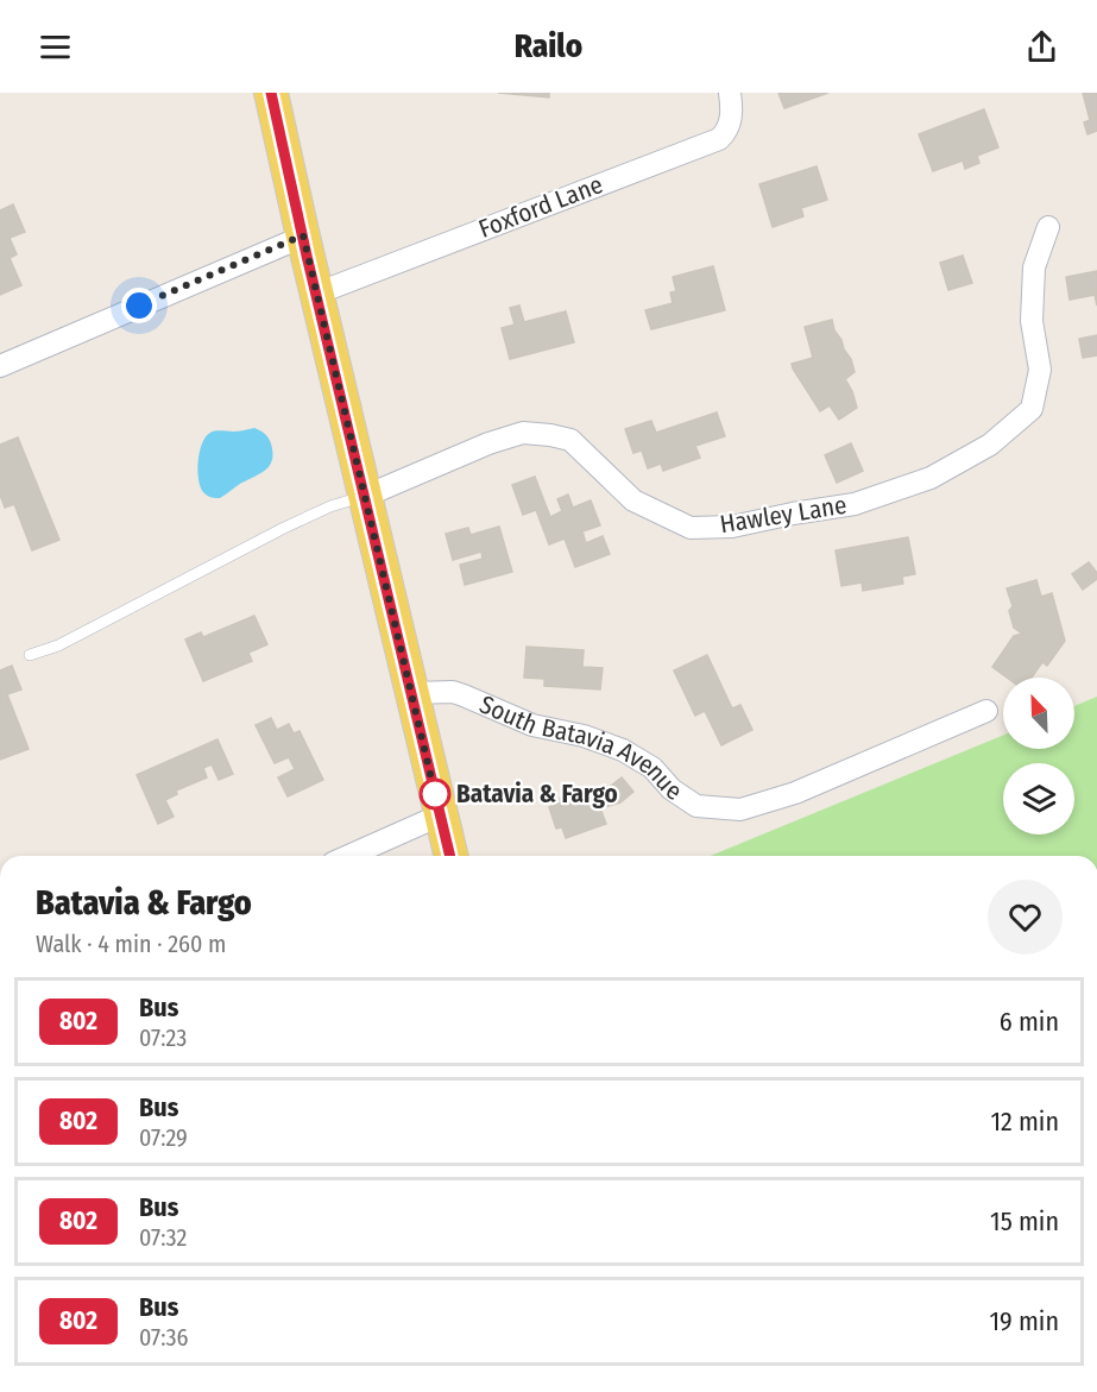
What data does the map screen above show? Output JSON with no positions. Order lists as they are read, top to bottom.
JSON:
{
  "streets": {
    "street": ["Foxford Lane", "Hawley Lane", "South Batavia Avenue"]
  },
  "places": ["Batavia & Fargo"],
  "lines": ["bus line 802"],
  "north": "top left",
  "page": {
    "header": "Railo",
    "heading": ["Batavia & Fargo", "Walk · 4 min · 260 m"],
    "list": [
      {
        "mark": "802",
        "name": "Bus",
        "note": "07:23",
        "value": "6 min"
      },
      {
        "mark": "802",
        "name": "Bus",
        "note": "07:29",
        "value": "12 min"
      },
      {
        "mark": "802",
        "name": "Bus",
        "note": "07:32",
        "value": "15 min"
      },
      {
        "mark": "802",
        "name": "Bus",
        "note": "07:36",
        "value": "19 min"
      }
    ]
  }
}
